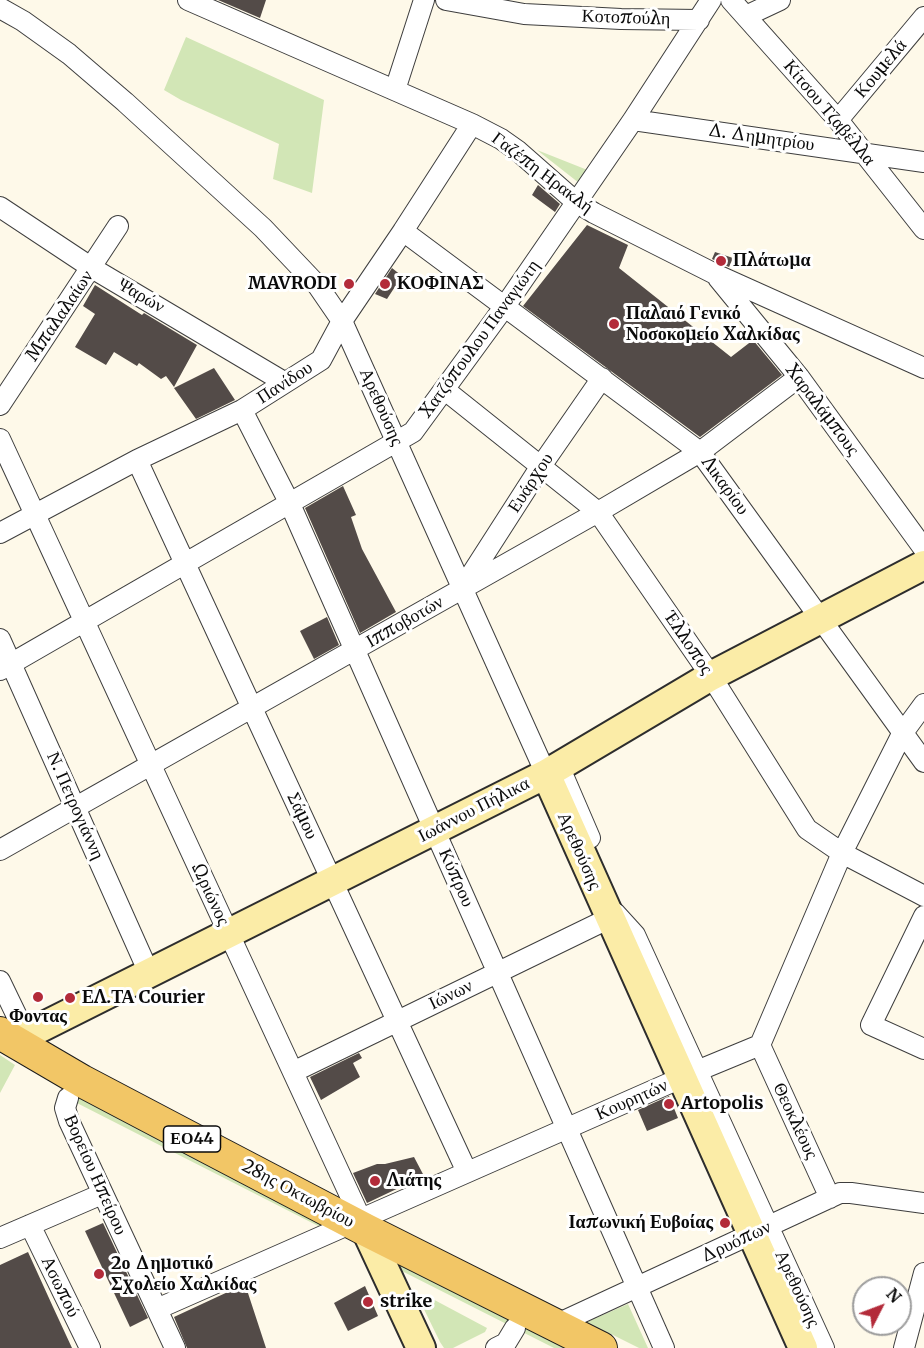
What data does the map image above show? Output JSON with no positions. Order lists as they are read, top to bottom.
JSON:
{
  "streets": {
    "main road": ["ΕΟ44", "28ης Οκτωβρίου"],
    "street": [
      "Κοτοπούλη",
      "Κουμελά",
      "Κίτσου Τζαβέλλα",
      "Δ. Δημητρίου",
      "Γαζέπη Ηρακλή",
      "Ψαρών",
      "Μπαλαλαίων",
      "Χατζόπουλου Παναγιώτη",
      "Πανίδου",
      "Αρεθούσης",
      "Χαραλάμπους",
      "Ευάρχου",
      "Λικαρίου",
      "Ιπποβοτών",
      "Έλλοπος",
      "Ν. Πετρογιάννη",
      "Ιωάννου Πήλικα",
      "Σάμου",
      "Κύπρου",
      "Ωριώνος",
      "Ιώνων",
      "Κουρητών",
      "Θεοκλέους",
      "Βορείου Ηπείρου",
      "Δρυόπων",
      "Ασωπού"
    ]
  },
  "crossings": [
    ["Κοτοπούλη", "Χατζόπουλου Παναγιώτη"],
    ["Κουμελά", "Κίτσου Τζαβέλλα"],
    ["Κίτσου Τζαβέλλα", "Δ. Δημητρίου"],
    ["Δ. Δημητρίου", "Χατζόπουλου Παναγιώτη"],
    ["Γαζέπη Ηρακλή", "Χατζόπουλου Παναγιώτη"],
    ["Γαζέπη Ηρακλή", "Πανίδου"],
    ["Γαζέπη Ηρακλή", "Χαραλάμπους"],
    ["Ψαρών", "Μπαλαλαίων"],
    ["Ψαρών", "Πανίδου"],
    ["Χατζόπουλου Παναγιώτη", "Αρεθούσης"],
    ["Χατζόπουλου Παναγιώτη", "Λικαρίου"],
    ["Χατζόπουλου Παναγιώτη", "Έλλοπος"],
    ["Χατζόπουλου Παναγιώτη", "Ν. Πετρογιάννη"],
    ["Χατζόπουλου Παναγιώτη", "Σάμου"],
    ["Χατζόπουλου Παναγιώτη", "Κύπρου"],
    ["Χατζόπουλου Παναγιώτη", "Ωριώνος"],
    ["Πανίδου", "Αρεθούσης"],
    ["Πανίδου", "Λικαρίου"],
    ["Πανίδου", "Σάμου"],
    ["Πανίδου", "Κύπρου"],
    ["Πανίδου", "Ωριώνος"],
    ["Αρεθούσης", "Ευάρχου"],
    ["Αρεθούσης", "Ιπποβοτών"],
    ["Αρεθούσης", "Ιωάννου Πήλικα"],
    ["Αρεθούσης", "Ιώνων"],
    ["Αρεθούσης", "Κουρητών"],
    ["Αρεθούσης", "Δρυόπων"],
    ["Χαραλάμπους", "Ιπποβοτών"],
    ["Ευάρχου", "Λικαρίου"],
    ["Ευάρχου", "Ιπποβοτών"],
    ["Ευάρχου", "Έλλοπος"],
    ["Λικαρίου", "Ιπποβοτών"],
    ["Λικαρίου", "Ιωάννου Πήλικα"],
    ["Ιπποβοτών", "Έλλοπος"],
    ["Ιπποβοτών", "Ν. Πετρογιάννη"],
    ["Ιπποβοτών", "Σάμου"],
    ["Ιπποβοτών", "Κύπρου"],
    ["Ιπποβοτών", "Ωριώνος"],
    ["Έλλοπος", "Ιωάννου Πήλικα"],
    ["Ν. Πετρογιάννη", "Ιωάννου Πήλικα"],
    ["Ιωάννου Πήλικα", "Σάμου"],
    ["Ιωάννου Πήλικα", "Κύπρου"],
    ["Ιωάννου Πήλικα", "Ωριώνος"],
    ["Ιωάννου Πήλικα", "28ης Οκτωβρίου"],
    ["Σάμου", "Ιώνων"],
    ["Σάμου", "Κουρητών"],
    ["Κύπρου", "Ιώνων"],
    ["Κύπρου", "Κουρητών"],
    ["Κύπρου", "Δρυόπων"],
    ["Ωριώνος", "Ιώνων"],
    ["Ωριώνος", "Κουρητών"],
    ["Ωριώνος", "28ης Οκτωβρίου"],
    ["Κουρητών", "Θεοκλέους"],
    ["Κουρητών", "Βορείου Ηπείρου"],
    ["Κουρητών", "28ης Οκτωβρίου"],
    ["Θεοκλέους", "Δρυόπων"],
    ["Βορείου Ηπείρου", "28ης Οκτωβρίου"],
    ["28ης Οκτωβρίου", "Δρυόπων"]
  ],
  "places": [
    "Πλάτωμα",
    "MAVRODI",
    "ΚΟΦΙΝΑΣ",
    "Παλαιό Γενικό Νοσοκομείο Χαλκίδας",
    "Φοντας",
    "ΕΛ.ΤΑ Courier",
    "Artopolis",
    "Λιάτης",
    "Ιαπωνική Ευβοίας",
    "2ο Δημοτικό Σχολείο Χαλκίδας",
    "strike"
  ],
  "north": "top right"
}
